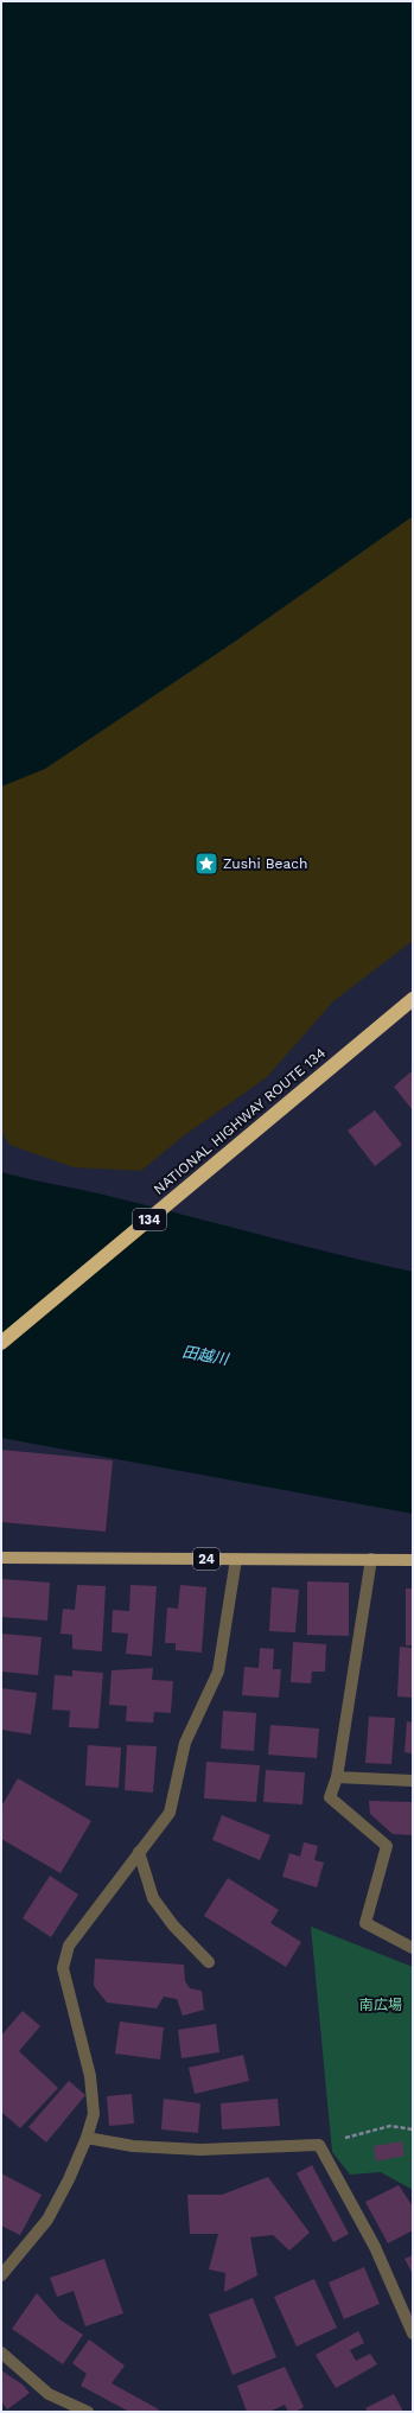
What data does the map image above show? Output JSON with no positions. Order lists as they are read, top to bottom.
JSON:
{
  "streets": {
    "highway": ["NATIONAL HIGHWAY ROUTE 134", "134"],
    "main road": ["24"]
  },
  "water": ["田越川"],
  "parks": ["南広場"],
  "places": {
    "place": ["Zushi Beach"]
  }
}
